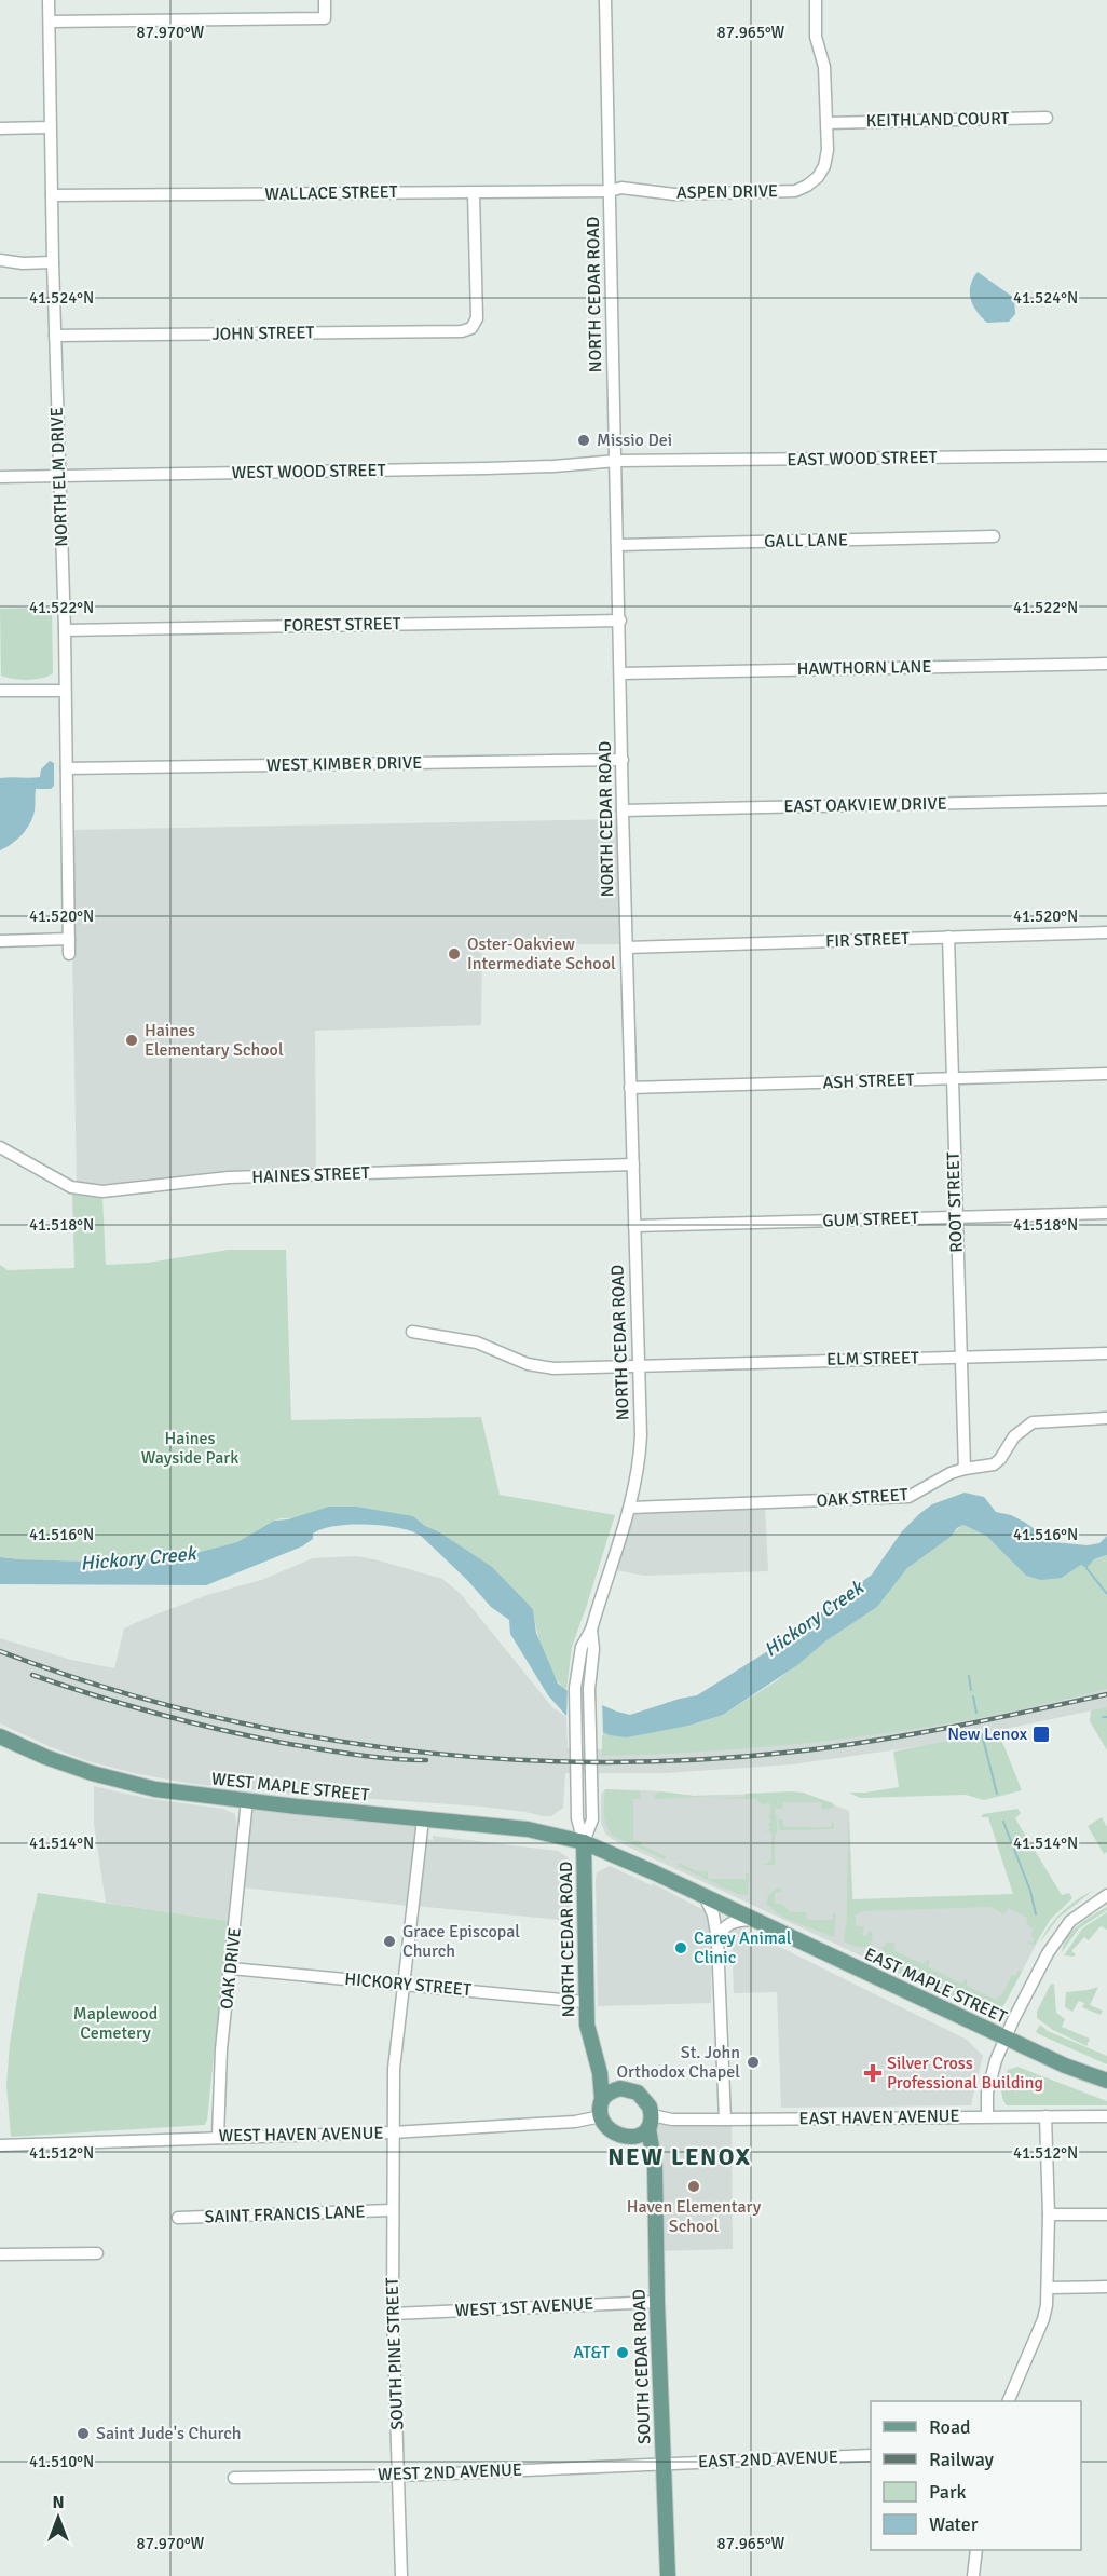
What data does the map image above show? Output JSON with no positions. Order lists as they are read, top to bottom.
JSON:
{
  "streets": {
    "main road": [
      "NORTH CEDAR ROAD",
      "WEST MAPLE STREET",
      "EAST MAPLE STREET",
      "SOUTH CEDAR ROAD"
    ],
    "street": [
      "KEITHLAND COURT",
      "ASPEN DRIVE",
      "WALLACE STREET",
      "JOHN STREET",
      "EAST WOOD STREET",
      "WEST WOOD STREET",
      "NORTH ELM DRIVE",
      "GALL LANE",
      "FOREST STREET",
      "HAWTHORN LANE",
      "WEST KIMBER DRIVE",
      "EAST OAKVIEW DRIVE",
      "FIR STREET",
      "ASH STREET",
      "HAINES STREET",
      "ROOT STREET",
      "GUM STREET",
      "ELM STREET",
      "OAK STREET",
      "OAK DRIVE",
      "HICKORY STREET",
      "EAST HAVEN AVENUE",
      "WEST HAVEN AVENUE",
      "SAINT FRANCIS LANE",
      "WEST 1ST AVENUE",
      "SOUTH PINE STREET",
      "EAST 2ND AVENUE",
      "WEST 2ND AVENUE"
    ]
  },
  "crossings": [
    ["KEITHLAND COURT", "ASPEN DRIVE"],
    ["ASPEN DRIVE", "WALLACE STREET"],
    ["ASPEN DRIVE", "NORTH CEDAR ROAD"],
    ["WALLACE STREET", "NORTH CEDAR ROAD"],
    ["WALLACE STREET", "JOHN STREET"],
    ["WALLACE STREET", "NORTH ELM DRIVE"],
    ["NORTH CEDAR ROAD", "EAST WOOD STREET"],
    ["NORTH CEDAR ROAD", "WEST WOOD STREET"],
    ["NORTH CEDAR ROAD", "GALL LANE"],
    ["NORTH CEDAR ROAD", "FOREST STREET"],
    ["NORTH CEDAR ROAD", "HAWTHORN LANE"],
    ["NORTH CEDAR ROAD", "WEST KIMBER DRIVE"],
    ["NORTH CEDAR ROAD", "EAST OAKVIEW DRIVE"],
    ["NORTH CEDAR ROAD", "FIR STREET"],
    ["NORTH CEDAR ROAD", "ASH STREET"],
    ["NORTH CEDAR ROAD", "HAINES STREET"],
    ["NORTH CEDAR ROAD", "GUM STREET"],
    ["NORTH CEDAR ROAD", "ELM STREET"],
    ["NORTH CEDAR ROAD", "OAK STREET"],
    ["NORTH CEDAR ROAD", "WEST MAPLE STREET"],
    ["NORTH CEDAR ROAD", "HICKORY STREET"],
    ["NORTH CEDAR ROAD", "EAST HAVEN AVENUE"],
    ["NORTH CEDAR ROAD", "WEST HAVEN AVENUE"],
    ["NORTH CEDAR ROAD", "SOUTH CEDAR ROAD"],
    ["JOHN STREET", "NORTH ELM DRIVE"],
    ["EAST WOOD STREET", "WEST WOOD STREET"],
    ["WEST WOOD STREET", "NORTH ELM DRIVE"],
    ["NORTH ELM DRIVE", "FOREST STREET"],
    ["NORTH ELM DRIVE", "WEST KIMBER DRIVE"],
    ["FIR STREET", "ROOT STREET"],
    ["ASH STREET", "ROOT STREET"],
    ["ROOT STREET", "GUM STREET"],
    ["ROOT STREET", "ELM STREET"],
    ["ROOT STREET", "OAK STREET"],
    ["WEST MAPLE STREET", "OAK DRIVE"],
    ["WEST MAPLE STREET", "EAST MAPLE STREET"],
    ["WEST MAPLE STREET", "SOUTH PINE STREET"],
    ["OAK DRIVE", "HICKORY STREET"],
    ["OAK DRIVE", "WEST HAVEN AVENUE"],
    ["HICKORY STREET", "SOUTH PINE STREET"],
    ["EAST HAVEN AVENUE", "WEST HAVEN AVENUE"],
    ["EAST HAVEN AVENUE", "SOUTH CEDAR ROAD"],
    ["WEST HAVEN AVENUE", "SOUTH PINE STREET"],
    ["WEST HAVEN AVENUE", "SOUTH CEDAR ROAD"],
    ["SAINT FRANCIS LANE", "SOUTH PINE STREET"],
    ["WEST 1ST AVENUE", "SOUTH PINE STREET"],
    ["WEST 1ST AVENUE", "SOUTH CEDAR ROAD"],
    ["SOUTH PINE STREET", "WEST 2ND AVENUE"],
    ["SOUTH CEDAR ROAD", "EAST 2ND AVENUE"],
    ["SOUTH CEDAR ROAD", "WEST 2ND AVENUE"],
    ["EAST 2ND AVENUE", "WEST 2ND AVENUE"]
  ],
  "districts": ["NEW LENOX"],
  "water": ["Hickory Creek"],
  "parks": ["Haines Wayside Park", "Maplewood Cemetery"],
  "places": {
    "other": [
      "Missio Dei",
      "Oster-Oakview Intermediate School",
      "Haines Elementary School",
      "Grace Episcopal Church",
      "Carey Animal Clinic",
      "St. John Orthodox Chapel",
      "Haven Elementary School",
      "AT&T",
      "Saint Jude's Church"
    ],
    "transit": ["New Lenox"],
    "health": ["Silver Cross Professional Building"]
  },
  "legend": [
    "Road",
    "Railway",
    "Park",
    "Water"
  ],
  "north": "top",
  "coordinates": [
    "87.970°W",
    "87.965°W",
    "41.524°N",
    "41.522°N",
    "41.520°N",
    "41.518°N",
    "41.516°N",
    "41.514°N",
    "41.512°N",
    "41.510°N"
  ]
}
